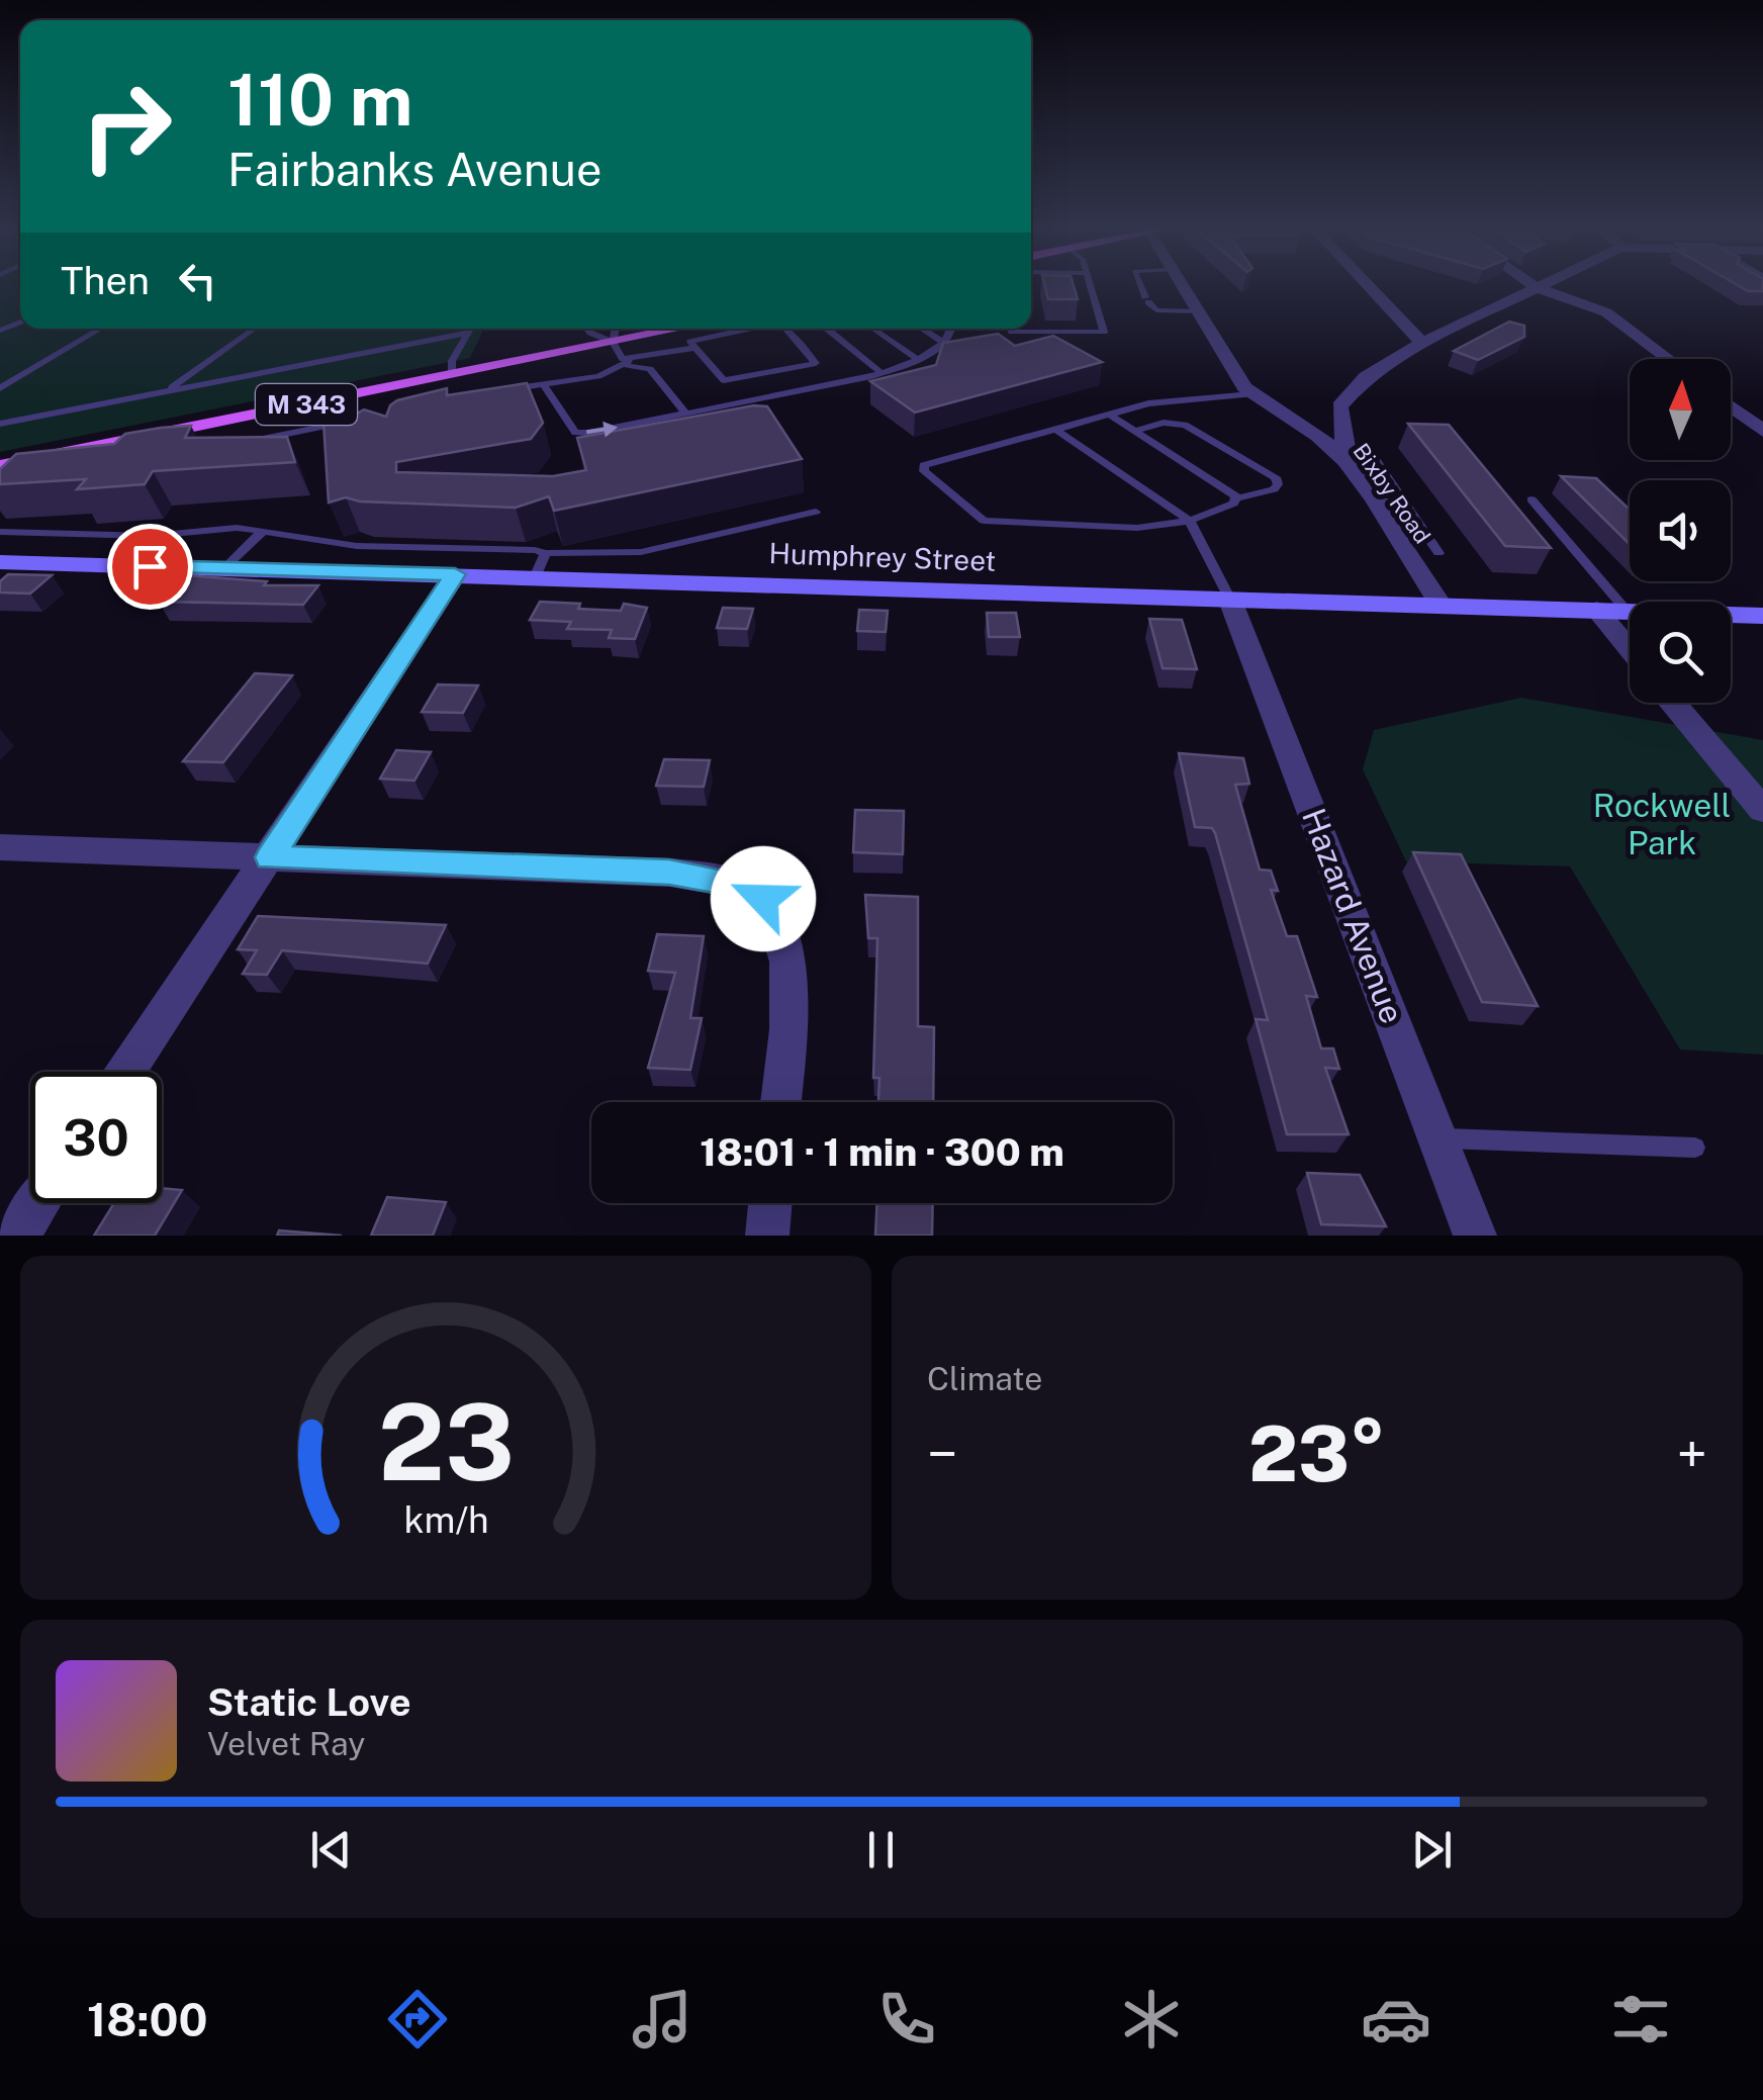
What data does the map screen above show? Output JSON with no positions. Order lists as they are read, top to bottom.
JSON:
{
  "streets": {
    "main road": ["M 343"],
    "street": ["Bixby Road", "Humphrey Street", "Hazard Avenue"]
  },
  "crossings": [
    ["Bixby Road", "Humphrey Street"],
    ["Humphrey Street", "Hazard Avenue"]
  ],
  "parks": ["Rockwell Park"],
  "north": "top",
  "page": {
    "turn": ["110 m", "Fairbanks Avenue"],
    "then": "Then",
    "limit": "30",
    "trip": "18:01 · 1 min · 300 m",
    "tile": "Climate",
    "heat": ["−", "23°", "+"],
    "song": ["Static Love", "Velvet Ray"],
    "tabs": "18:00",
    "gauge": ["23", "km/h"]
  }
}
